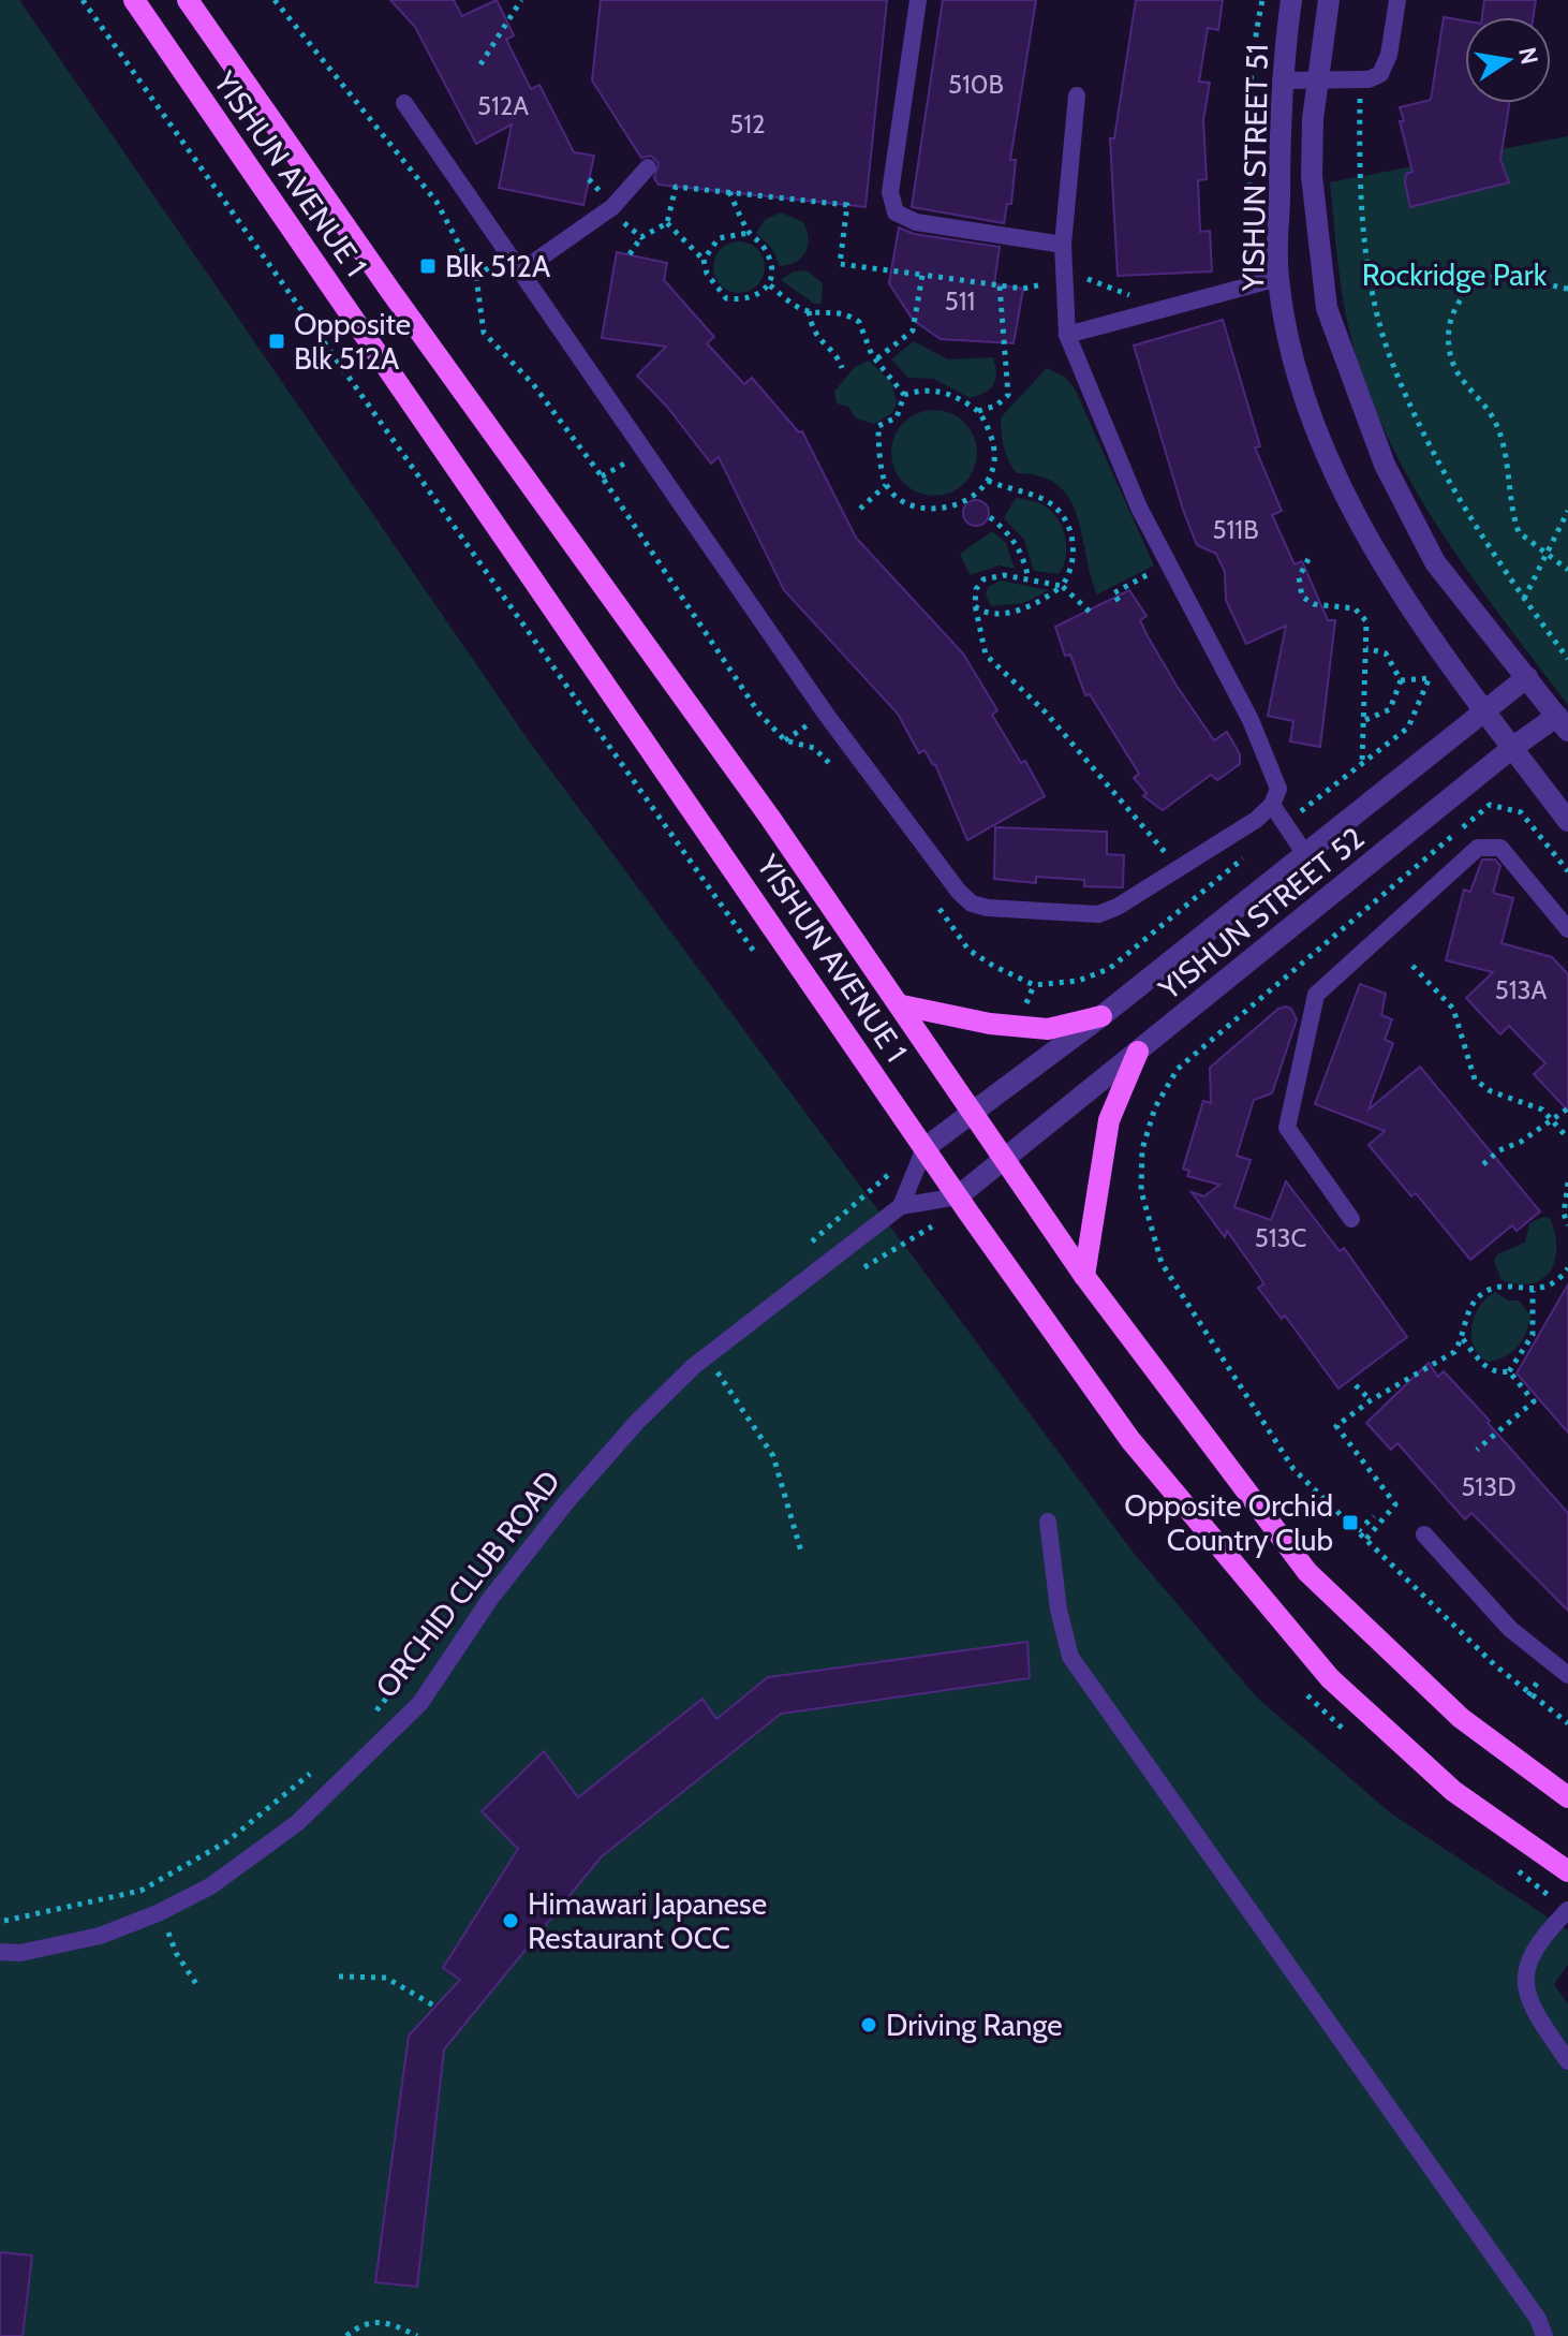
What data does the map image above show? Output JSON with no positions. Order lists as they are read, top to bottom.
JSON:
{
  "streets": {
    "main road": ["YISHUN AVENUE 1"],
    "street": ["YISHUN STREET 51", "YISHUN STREET 52", "ORCHID CLUB ROAD"]
  },
  "crossings": [
    ["YISHUN STREET 51", "YISHUN STREET 52"],
    ["YISHUN AVENUE 1", "YISHUN STREET 52"],
    ["YISHUN AVENUE 1", "ORCHID CLUB ROAD"],
    ["YISHUN STREET 52", "ORCHID CLUB ROAD"]
  ],
  "parks": ["Rockridge Park"],
  "places": {
    "transit": ["Blk 512A", "Opposite Blk 512A", "Opposite Orchid Country Club"],
    "other": ["Himawari Japanese Restaurant OCC", "Driving Range"]
  },
  "house_numbers": [
    "510B",
    "512A",
    "512",
    "511",
    "511B",
    "513A",
    "513C",
    "513D"
  ],
  "north": "right"
}
